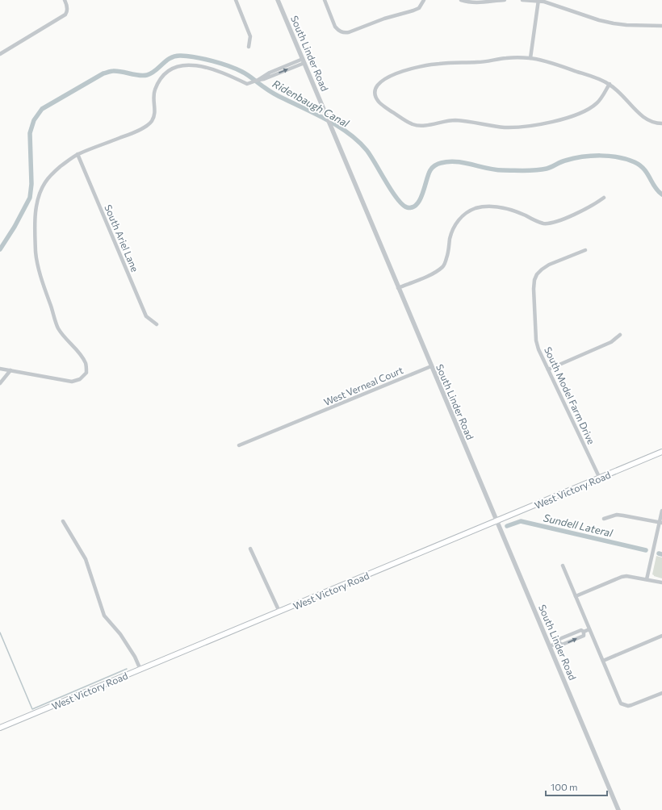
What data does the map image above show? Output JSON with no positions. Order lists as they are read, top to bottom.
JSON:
{
  "streets": {
    "main road": ["West Victory Road"],
    "street": [
      "South Linder Road",
      "South Ariel Lane",
      "West Verneal Court",
      "South Model Farm Drive"
    ]
  },
  "crossings": [
    ["South Linder Road", "West Verneal Court"],
    ["South Linder Road", "West Victory Road"],
    ["South Model Farm Drive", "West Victory Road"]
  ],
  "water": ["Ridenbaugh Canal", "Sundell Lateral"],
  "scale_bar": "100 m"
}
